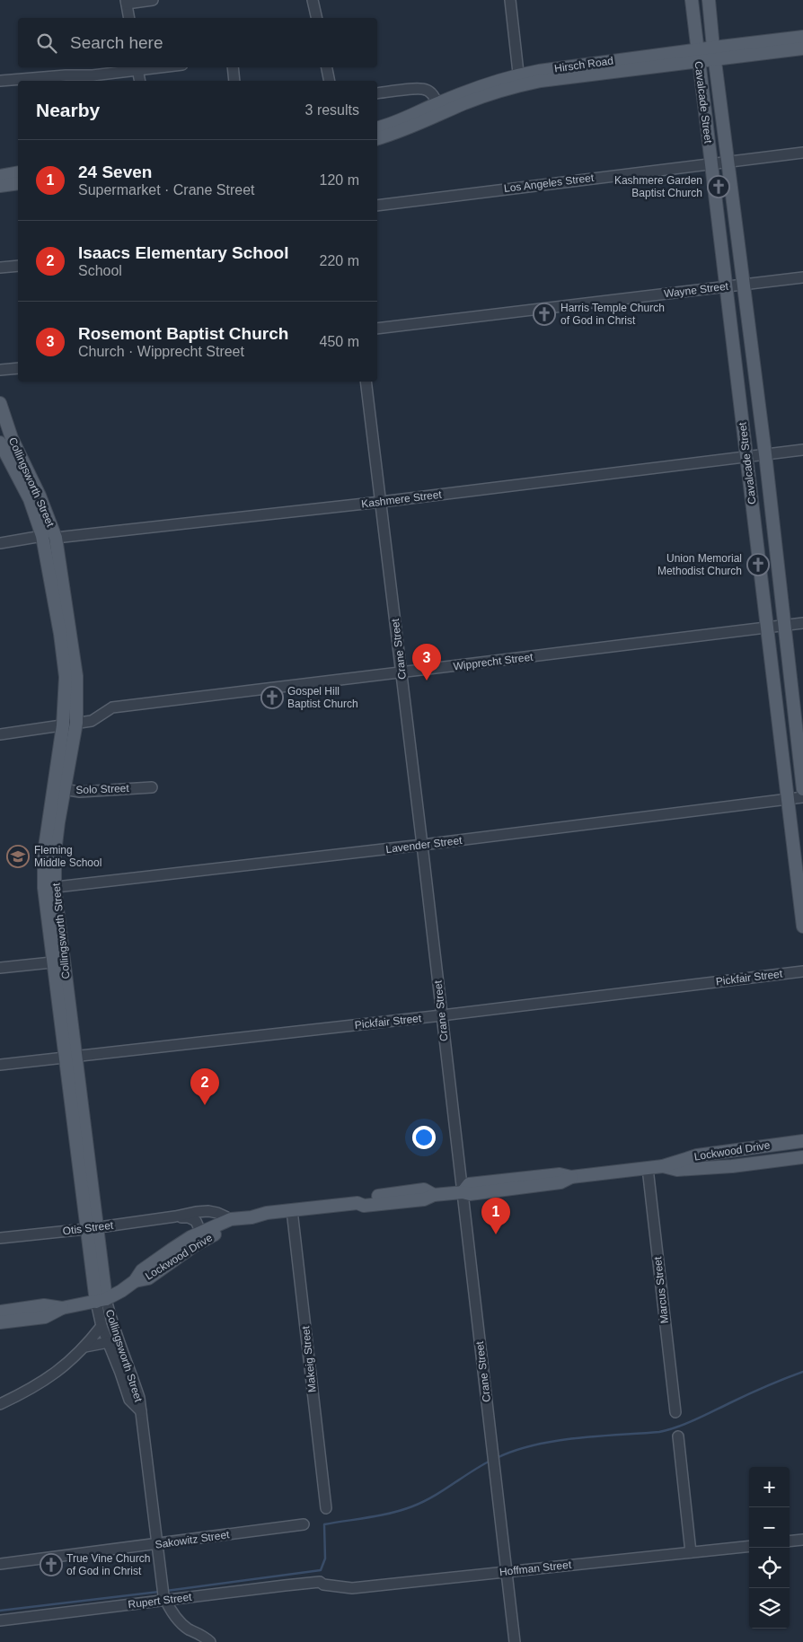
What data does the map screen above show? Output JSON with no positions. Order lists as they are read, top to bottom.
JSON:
{
  "streets": {
    "main road": [
      "Hirsch Road",
      "Cavalcade Street",
      "Collingsworth Street",
      "Lockwood Drive"
    ],
    "street": [
      "Los Angeles Street",
      "Wayne Street",
      "Kashmere Street",
      "Crane Street",
      "Wipprecht Street",
      "Solo Street",
      "Lavender Street",
      "Pickfair Street",
      "Otis Street",
      "Marcus Street",
      "Makeig Street",
      "Sakowitz Street",
      "Hoffman Street",
      "Rupert Street"
    ]
  },
  "crossings": [
    ["Hirsch Road", "Cavalcade Street"],
    ["Cavalcade Street", "Los Angeles Street"],
    ["Cavalcade Street", "Wayne Street"],
    ["Cavalcade Street", "Kashmere Street"],
    ["Cavalcade Street", "Wipprecht Street"],
    ["Cavalcade Street", "Lavender Street"],
    ["Collingsworth Street", "Kashmere Street"],
    ["Collingsworth Street", "Wipprecht Street"],
    ["Collingsworth Street", "Solo Street"],
    ["Collingsworth Street", "Lavender Street"],
    ["Collingsworth Street", "Pickfair Street"],
    ["Collingsworth Street", "Lockwood Drive"],
    ["Collingsworth Street", "Otis Street"],
    ["Collingsworth Street", "Sakowitz Street"],
    ["Collingsworth Street", "Rupert Street"],
    ["Kashmere Street", "Crane Street"],
    ["Crane Street", "Wipprecht Street"],
    ["Crane Street", "Lavender Street"],
    ["Crane Street", "Pickfair Street"],
    ["Crane Street", "Lockwood Drive"],
    ["Crane Street", "Hoffman Street"],
    ["Lockwood Drive", "Otis Street"],
    ["Lockwood Drive", "Marcus Street"],
    ["Lockwood Drive", "Makeig Street"],
    ["Hoffman Street", "Rupert Street"]
  ],
  "places": {
    "church": [
      "Kashmere Garden Baptist Church",
      "Harris Temple Church of God in Christ",
      "Union Memorial Methodist Church",
      "Gospel Hill Baptist Church",
      "True Vine Church of God in Christ"
    ],
    "school or university": ["Fleming Middle School"]
  },
  "page": {
    "search": "Search here",
    "heading": ["Nearby", "3 results"],
    "list": [
      {
        "mark": "1",
        "name": "24 Seven",
        "note": "Supermarket · Crane Street",
        "value": "120 m"
      },
      {
        "mark": "2",
        "name": "Isaacs Elementary School",
        "note": "School",
        "value": "220 m"
      },
      {
        "mark": "3",
        "name": "Rosemont Baptist Church",
        "note": "Church · Wipprecht Street",
        "value": "450 m"
      }
    ],
    "pins": ["3", "2", "1"],
    "map_buttons": ["+", "−"]
  }
}
